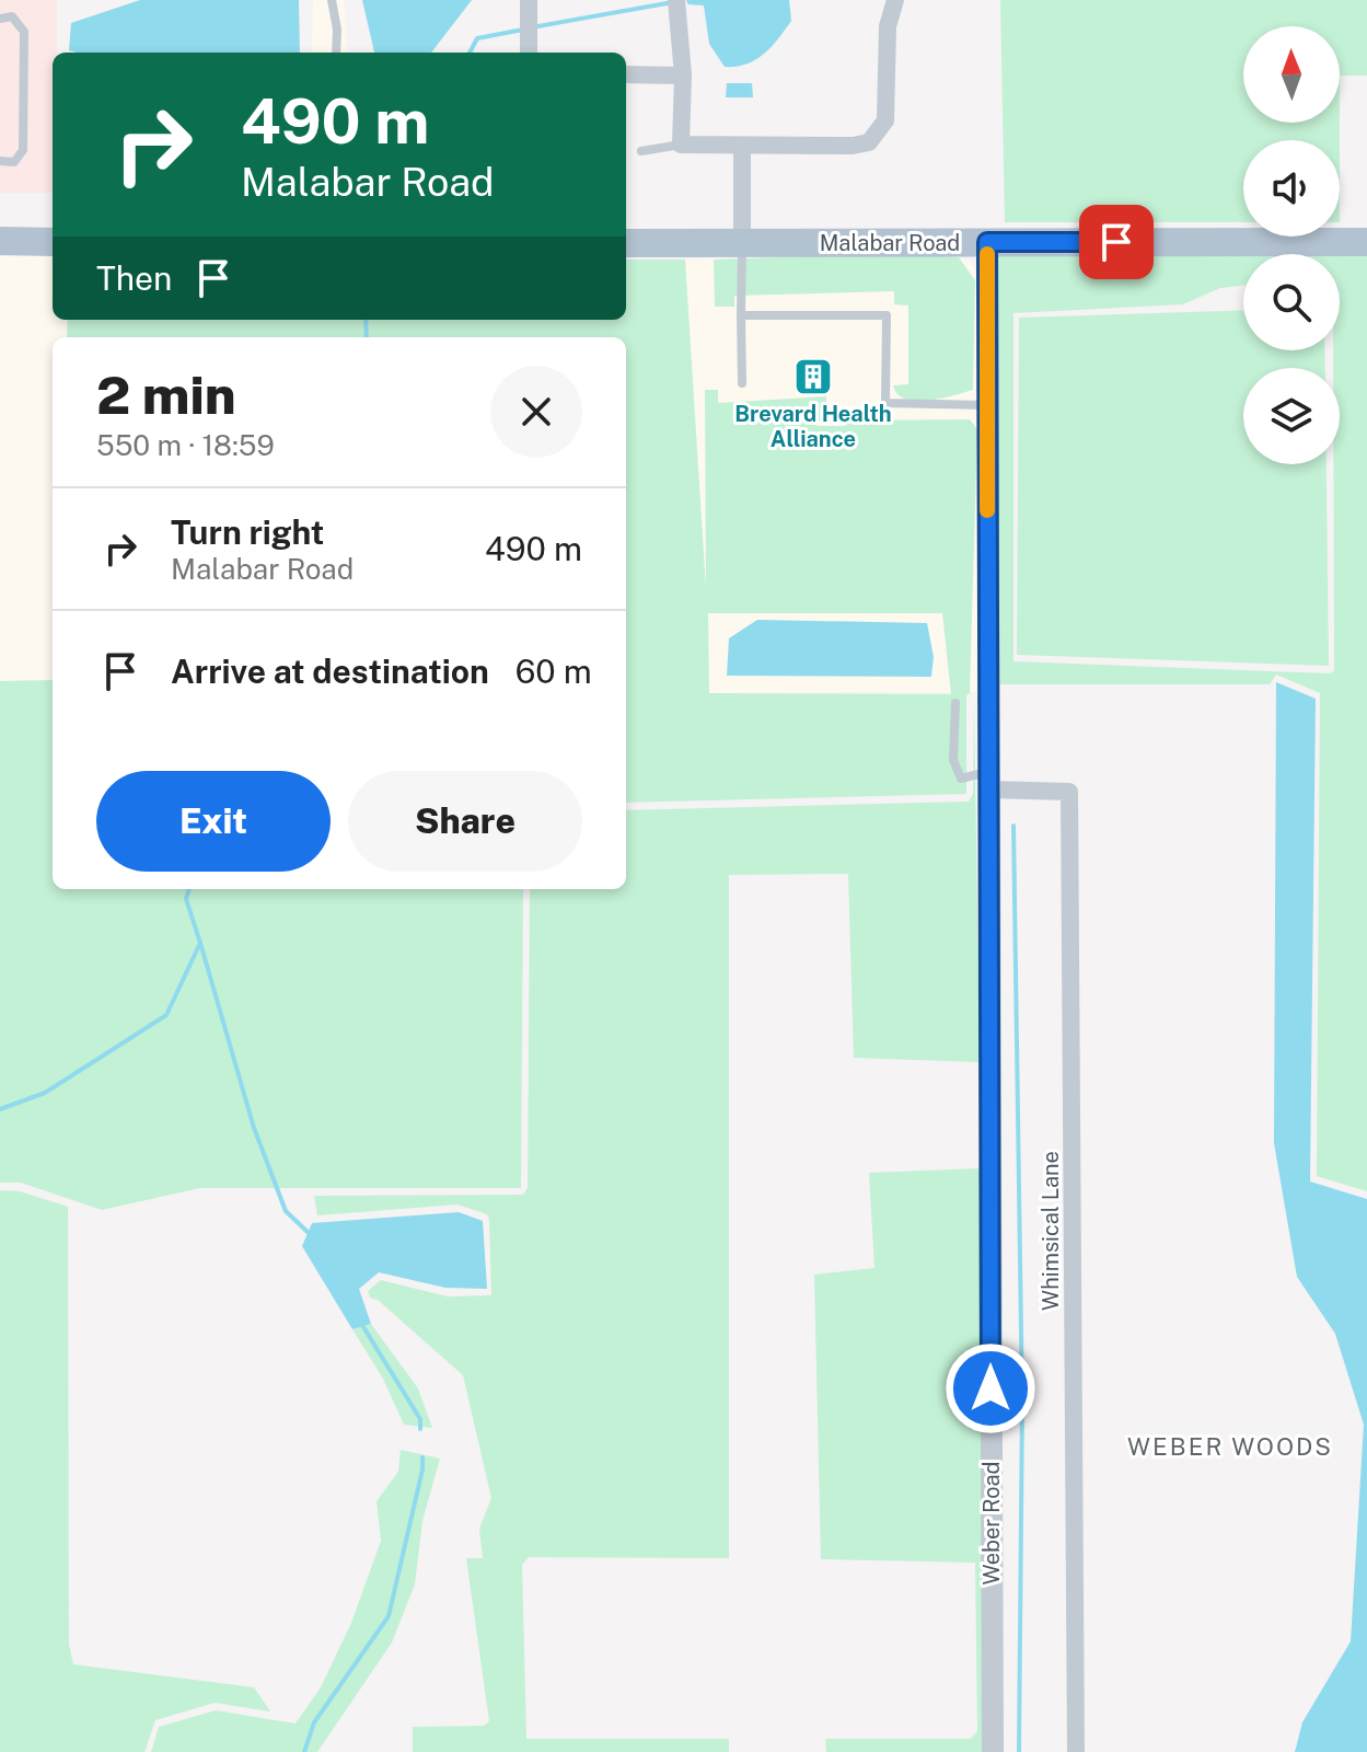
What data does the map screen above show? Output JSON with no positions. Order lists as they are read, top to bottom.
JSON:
{
  "streets": {
    "main road": ["Malabar Road"],
    "street": ["Whimsical Lane", "Weber Road"]
  },
  "crossings": [
    ["Malabar Road", "Weber Road"],
    ["Whimsical Lane", "Weber Road"]
  ],
  "districts": ["WEBER WOODS"],
  "places": {
    "building": ["Brevard Health Alliance"]
  },
  "north": "top",
  "page": {
    "turn": ["490 m", "Malabar Road"],
    "then": "Then",
    "heading": ["2 min", "550 m · 18:59"],
    "list": [
      {
        "name": "Turn right",
        "note": "Malabar Road",
        "value": "490 m"
      },
      {
        "name": "Arrive at destination",
        "value": "60 m"
      }
    ],
    "buttons": ["Exit", "Share"]
  }
}
